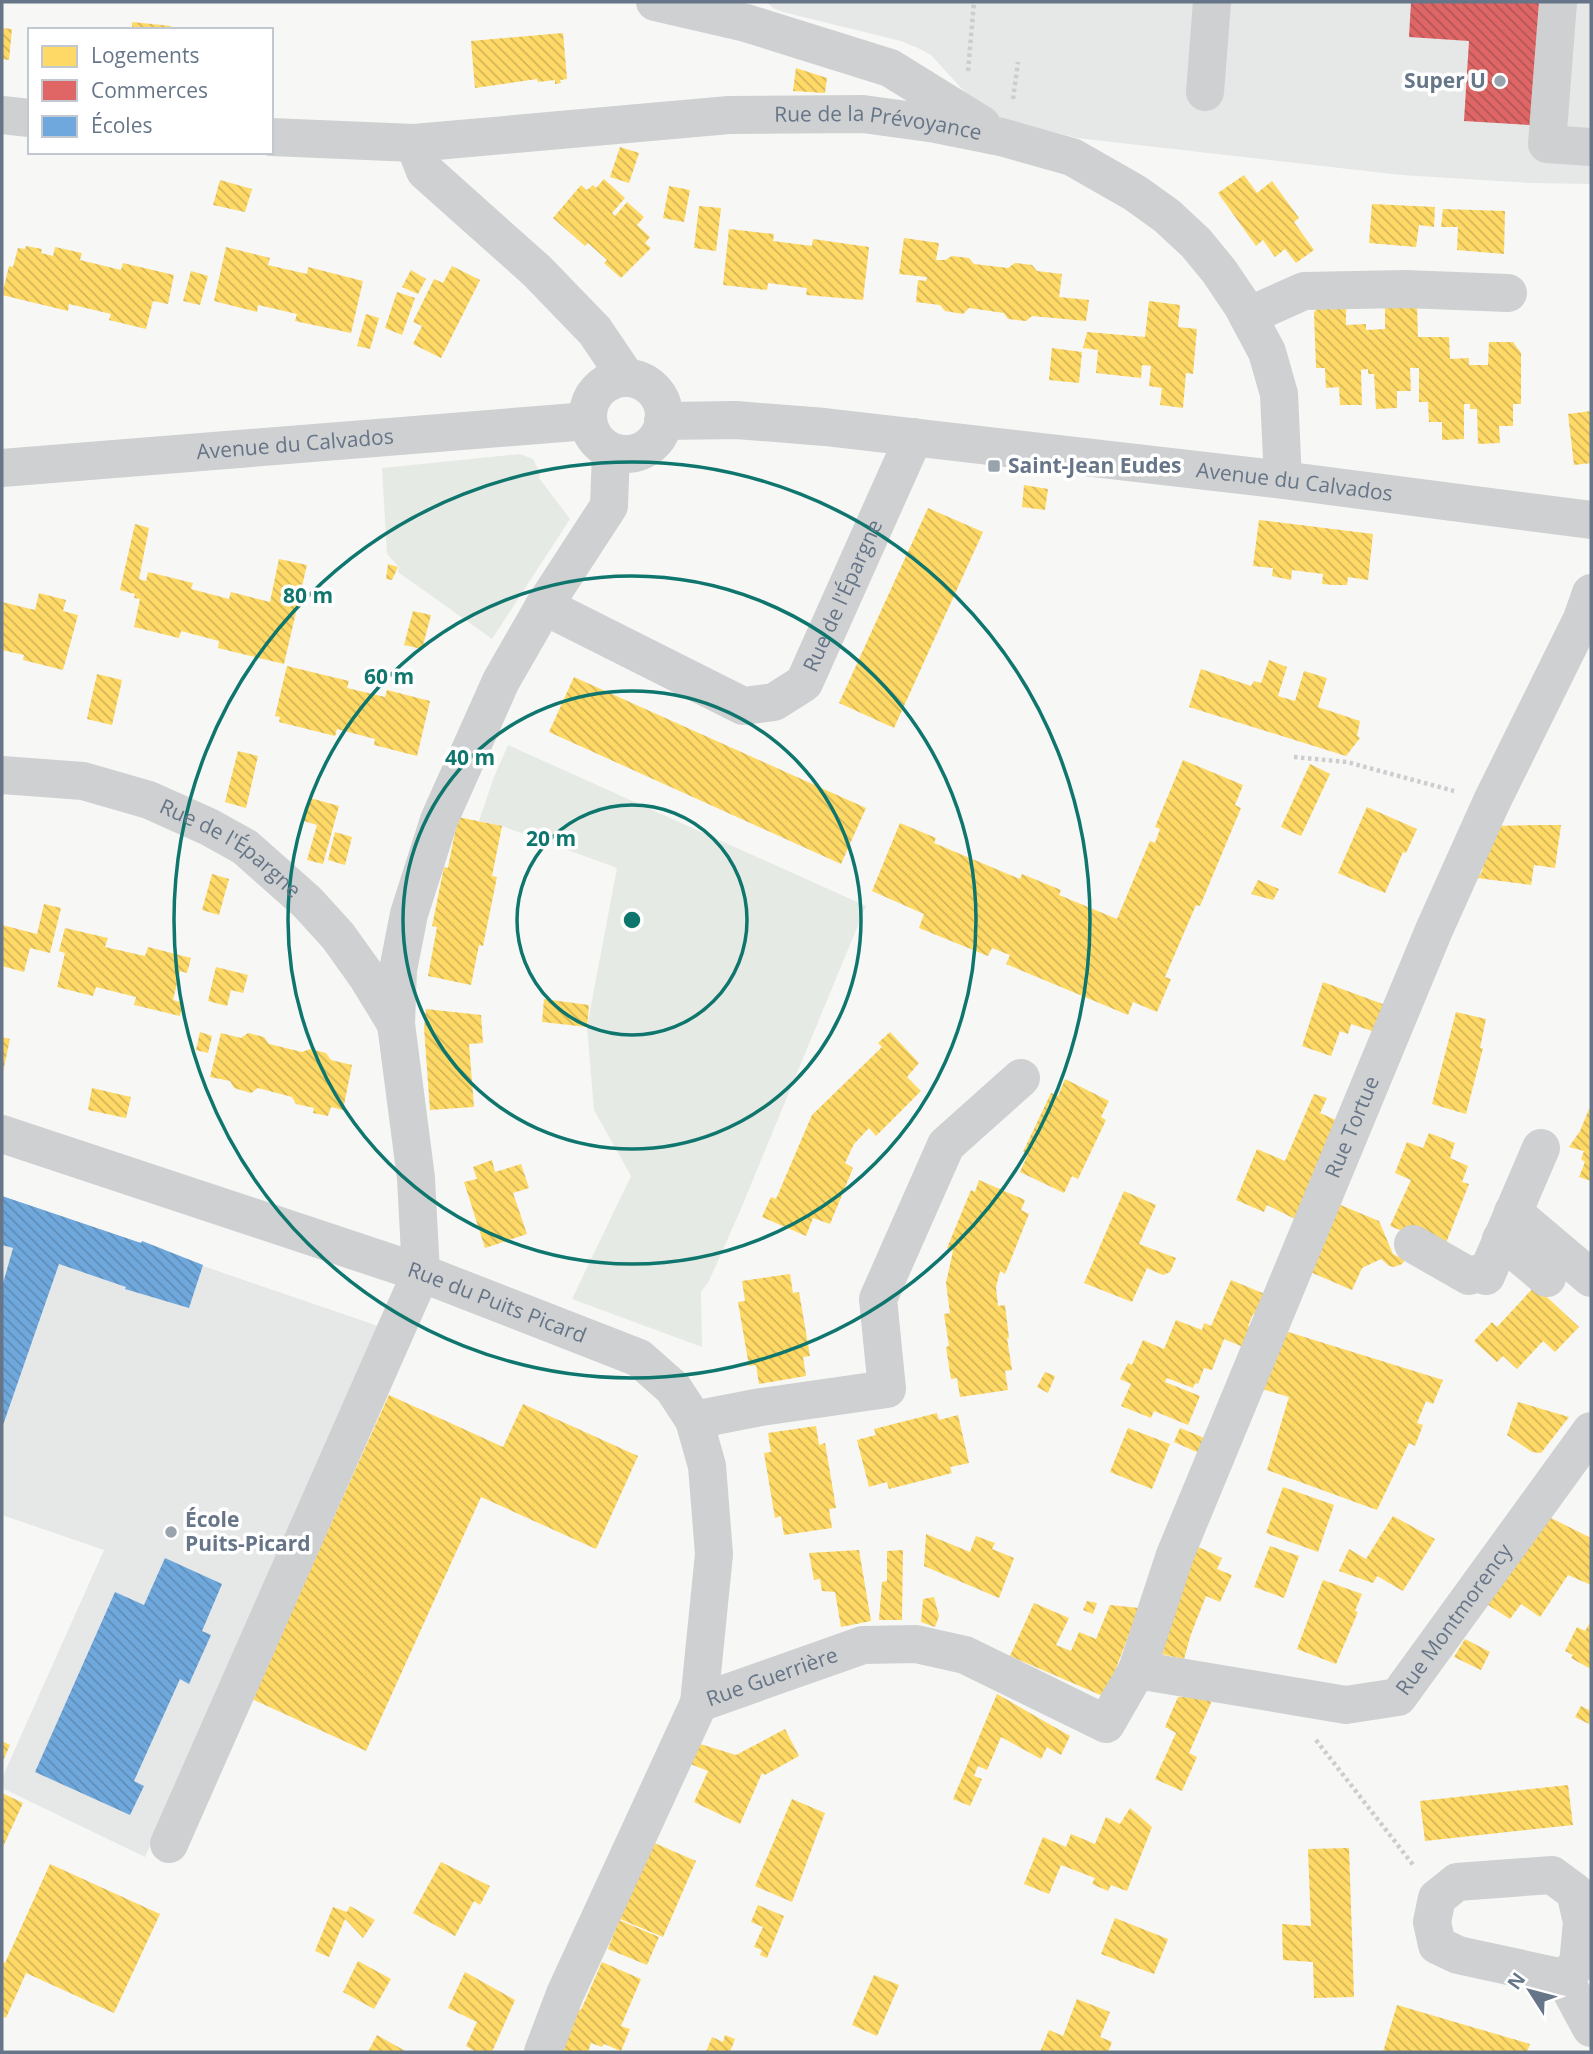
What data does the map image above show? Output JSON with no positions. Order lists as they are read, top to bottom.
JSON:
{
  "streets": {
    "street": [
      "Rue de la Prévoyance",
      "Avenue du Calvados",
      "Rue de l'Épargne",
      "Rue Tortue",
      "Rue du Puits Picard",
      "Rue Montmorency",
      "Rue Guerrière"
    ]
  },
  "crossings": [
    ["Rue de la Prévoyance", "Avenue du Calvados"],
    ["Avenue du Calvados", "Rue de l'Épargne"],
    ["Rue de l'Épargne", "Rue du Puits Picard"],
    ["Rue Tortue", "Rue Montmorency"],
    ["Rue Tortue", "Rue Guerrière"],
    ["Rue du Puits Picard", "Rue Guerrière"],
    ["Rue Montmorency", "Rue Guerrière"]
  ],
  "places": {
    "other": ["Super U", "École Puits-Picard"],
    "transit": ["Saint-Jean Eudes"]
  },
  "legend": ["Logements", "Commerces", "Écoles"],
  "north": "top left",
  "rings": [
    "80 m",
    "60 m",
    "40 m",
    "20 m"
  ]
}
